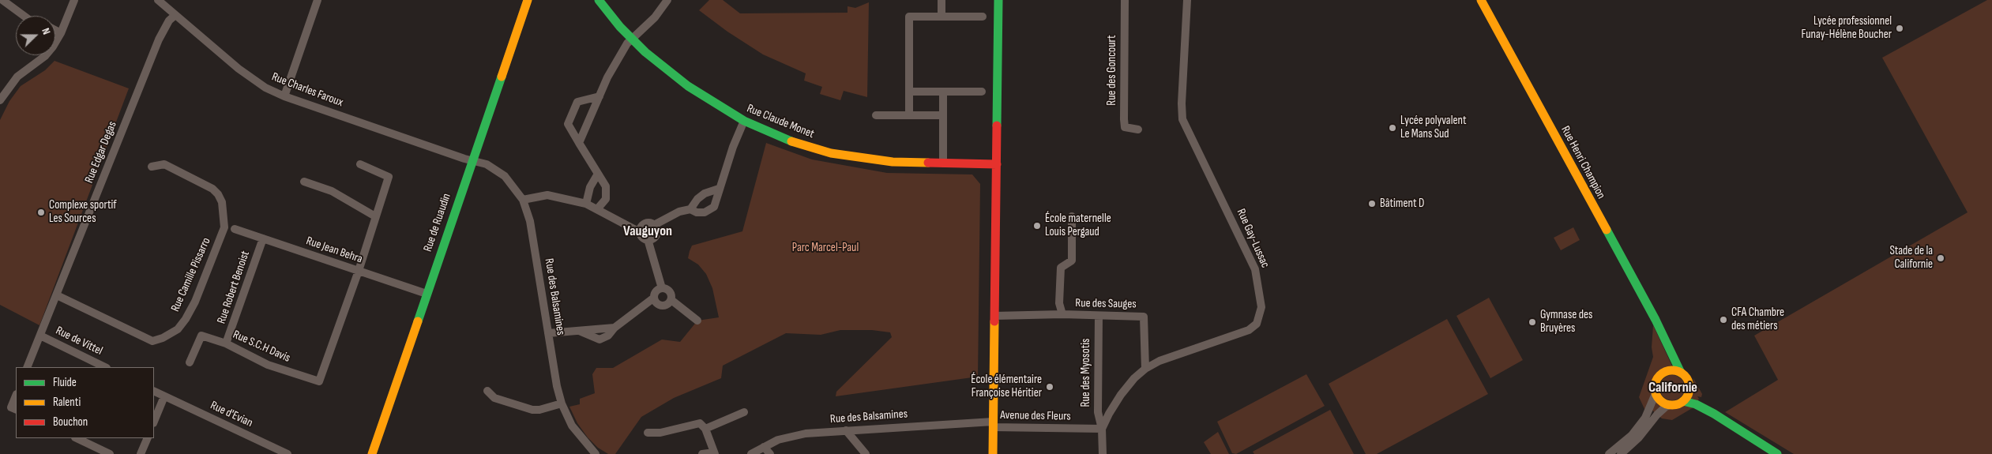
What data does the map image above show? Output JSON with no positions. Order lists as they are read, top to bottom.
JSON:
{
  "streets": {
    "street": [
      "Rue des Goncourt",
      "Rue Charles Faroux",
      "Rue Claude Monet",
      "Rue Edgar Degas",
      "Rue Henri Champion",
      "Rue de Ruaudin",
      "Rue Gay-Lussac",
      "Rue Jean Behra",
      "Rue Camille Pissarro",
      "Rue Robert Benoist",
      "Rue des Balsamines",
      "Rue des Sauges",
      "Rue de Vittel",
      "Rue S.C.H Davis",
      "Rue des Myosotis",
      "Rue d'Evian",
      "Avenue des Fleurs"
    ]
  },
  "crossings": [
    ["Rue Charles Faroux", "Rue Edgar Degas"],
    ["Rue Charles Faroux", "Rue de Ruaudin"],
    ["Rue Charles Faroux", "Rue des Balsamines"],
    ["Rue Edgar Degas", "Rue Camille Pissarro"],
    ["Rue Edgar Degas", "Rue de Vittel"],
    ["Rue de Ruaudin", "Rue Jean Behra"],
    ["Rue de Ruaudin", "Rue des Balsamines"],
    ["Rue Gay-Lussac", "Rue des Sauges"],
    ["Rue Gay-Lussac", "Rue des Myosotis"],
    ["Rue Gay-Lussac", "Avenue des Fleurs"],
    ["Rue Jean Behra", "Rue Robert Benoist"],
    ["Rue Jean Behra", "Rue S.C.H Davis"],
    ["Rue Robert Benoist", "Rue S.C.H Davis"],
    ["Rue des Balsamines", "Avenue des Fleurs"],
    ["Rue des Sauges", "Rue des Myosotis"],
    ["Rue des Myosotis", "Avenue des Fleurs"]
  ],
  "districts": ["Vauguyon", "Californie"],
  "parks": ["Parc Marcel-Paul"],
  "places": [
    "Lycée professionnel Funay-Hélène Boucher",
    "Lycée polyvalent Le Mans Sud",
    "Bâtiment D",
    "Complexe sportif Les Sources",
    "École maternelle Louis Pergaud",
    "Stade de la Californie",
    "CFA Chambre des métiers",
    "Gymnase des Bruyères",
    "École élémentaire Françoise Héritier"
  ],
  "legend": ["Fluide", "Ralenti", "Bouchon"],
  "north": "right"
}
